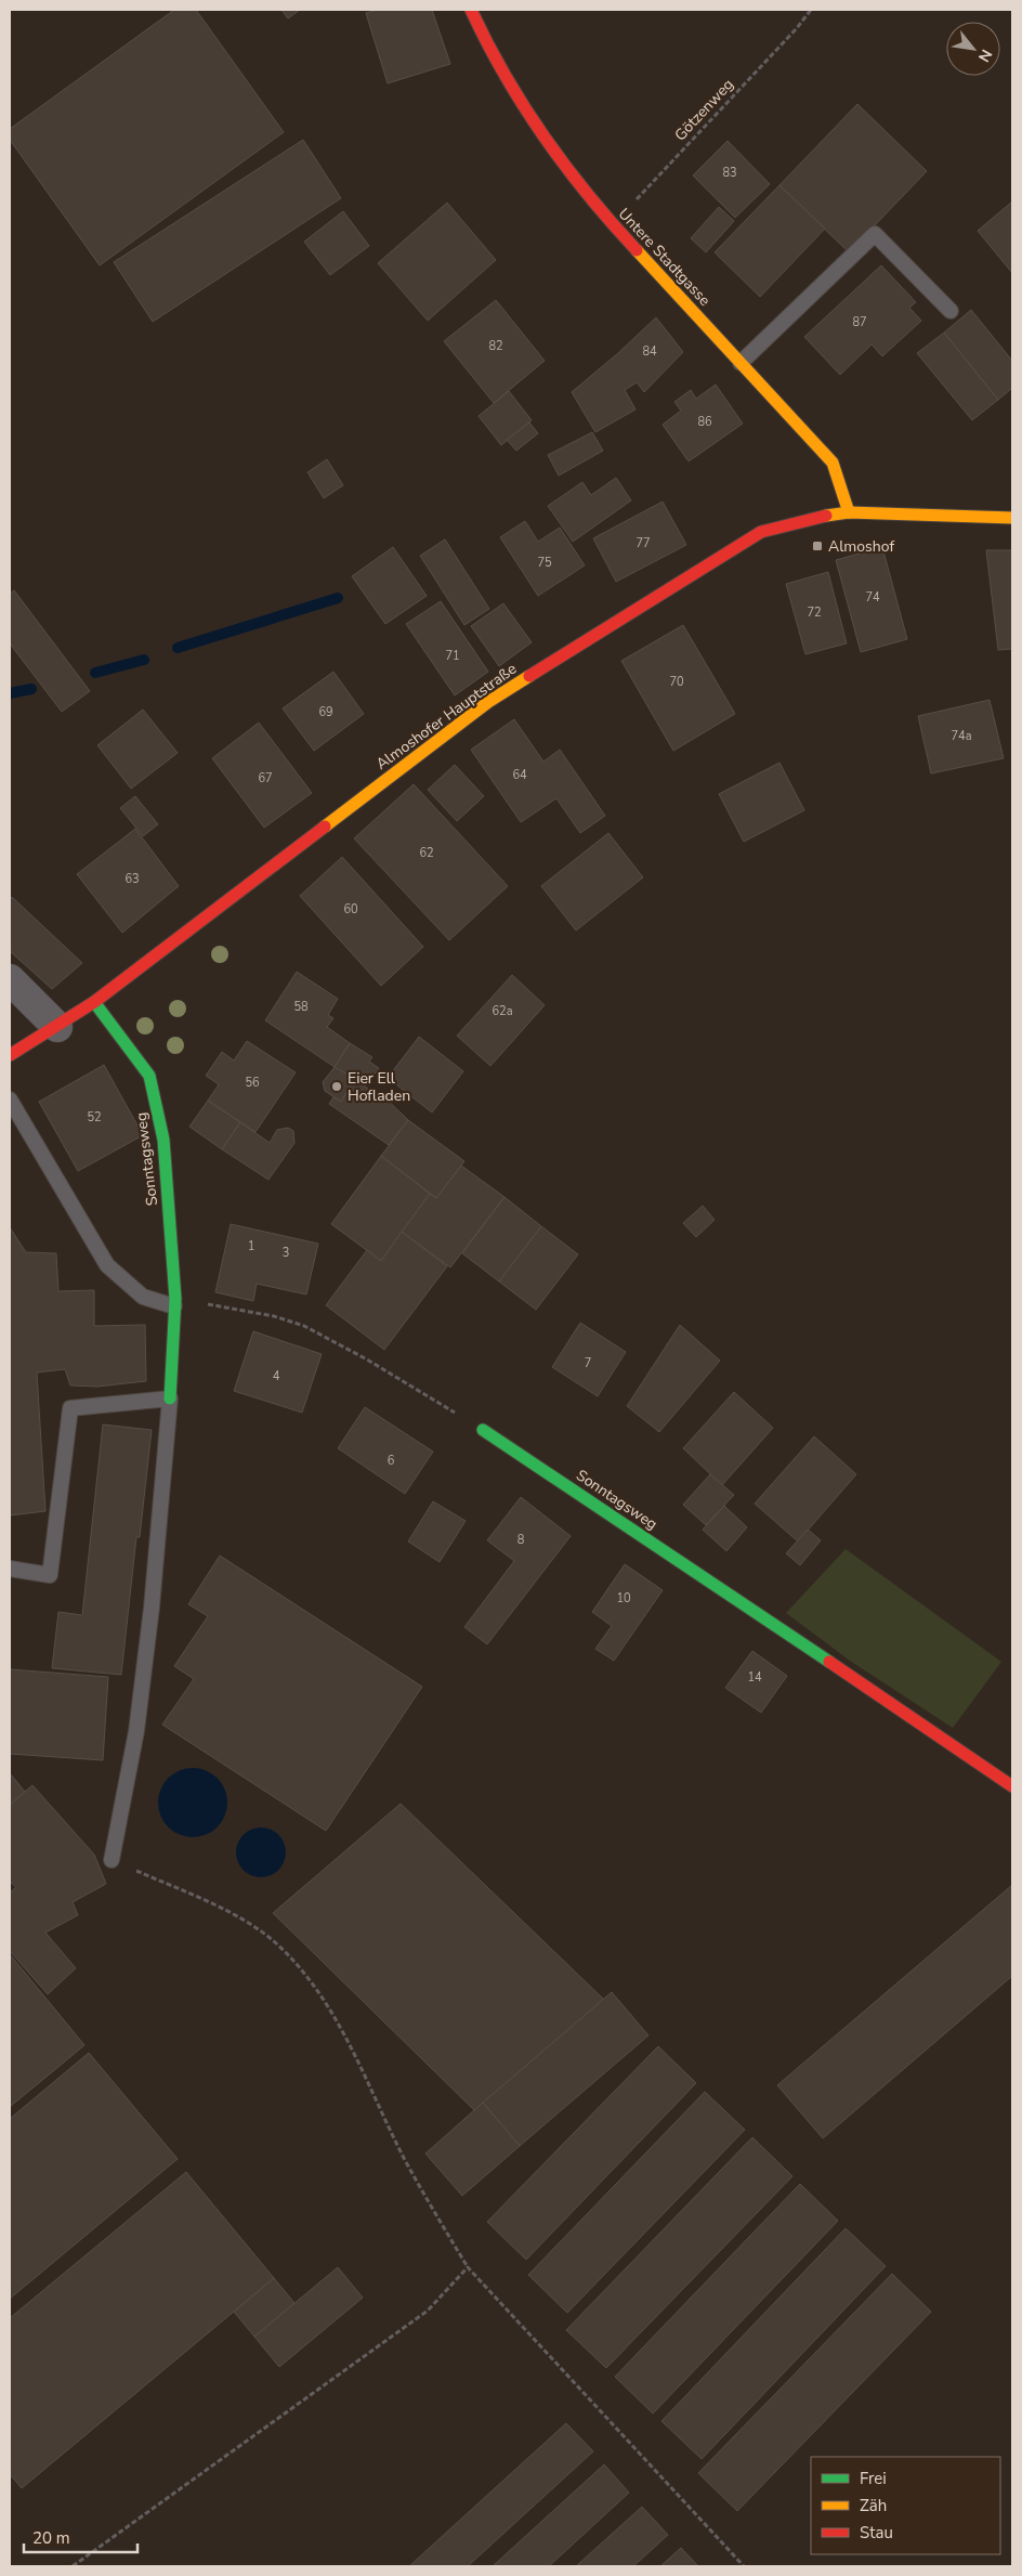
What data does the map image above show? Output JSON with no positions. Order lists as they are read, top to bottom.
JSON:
{
  "streets": {
    "street": ["Untere Stadtgasse", "Almoshofer Hauptstraße", "Sonntagsweg"],
    "path": ["Götzenweg"]
  },
  "crossings": [
    ["Götzenweg", "Untere Stadtgasse"],
    ["Untere Stadtgasse", "Almoshofer Hauptstraße"],
    ["Almoshofer Hauptstraße", "Sonntagsweg"]
  ],
  "places": {
    "transit": ["Almoshof"],
    "other": ["Eier Ell Hofladen"]
  },
  "house_numbers": [
    "83",
    "87",
    "82",
    "84",
    "86",
    "77",
    "75",
    "74",
    "72",
    "71",
    "70",
    "69",
    "74a",
    "64",
    "67",
    "62",
    "63",
    "60",
    "58",
    "62a",
    "56",
    "52",
    "1",
    "3",
    "7",
    "4",
    "6",
    "8",
    "10",
    "14"
  ],
  "legend": ["Frei", "Zäh", "Stau"],
  "scale_bar": "20 m",
  "north": "bottom right"
}
